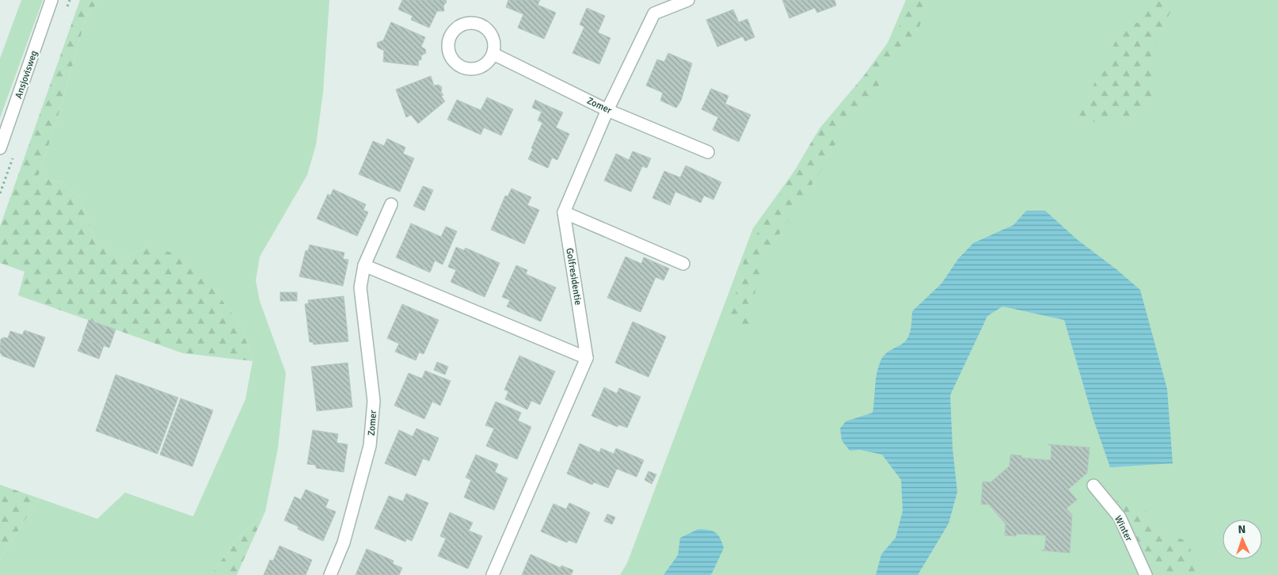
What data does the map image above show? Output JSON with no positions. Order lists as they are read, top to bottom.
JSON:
{
  "streets": {
    "street": [
      "Ansjovisweg",
      "Zomer",
      "Golfresidentie",
      "Winter"
    ]
  },
  "north": "top"
}
